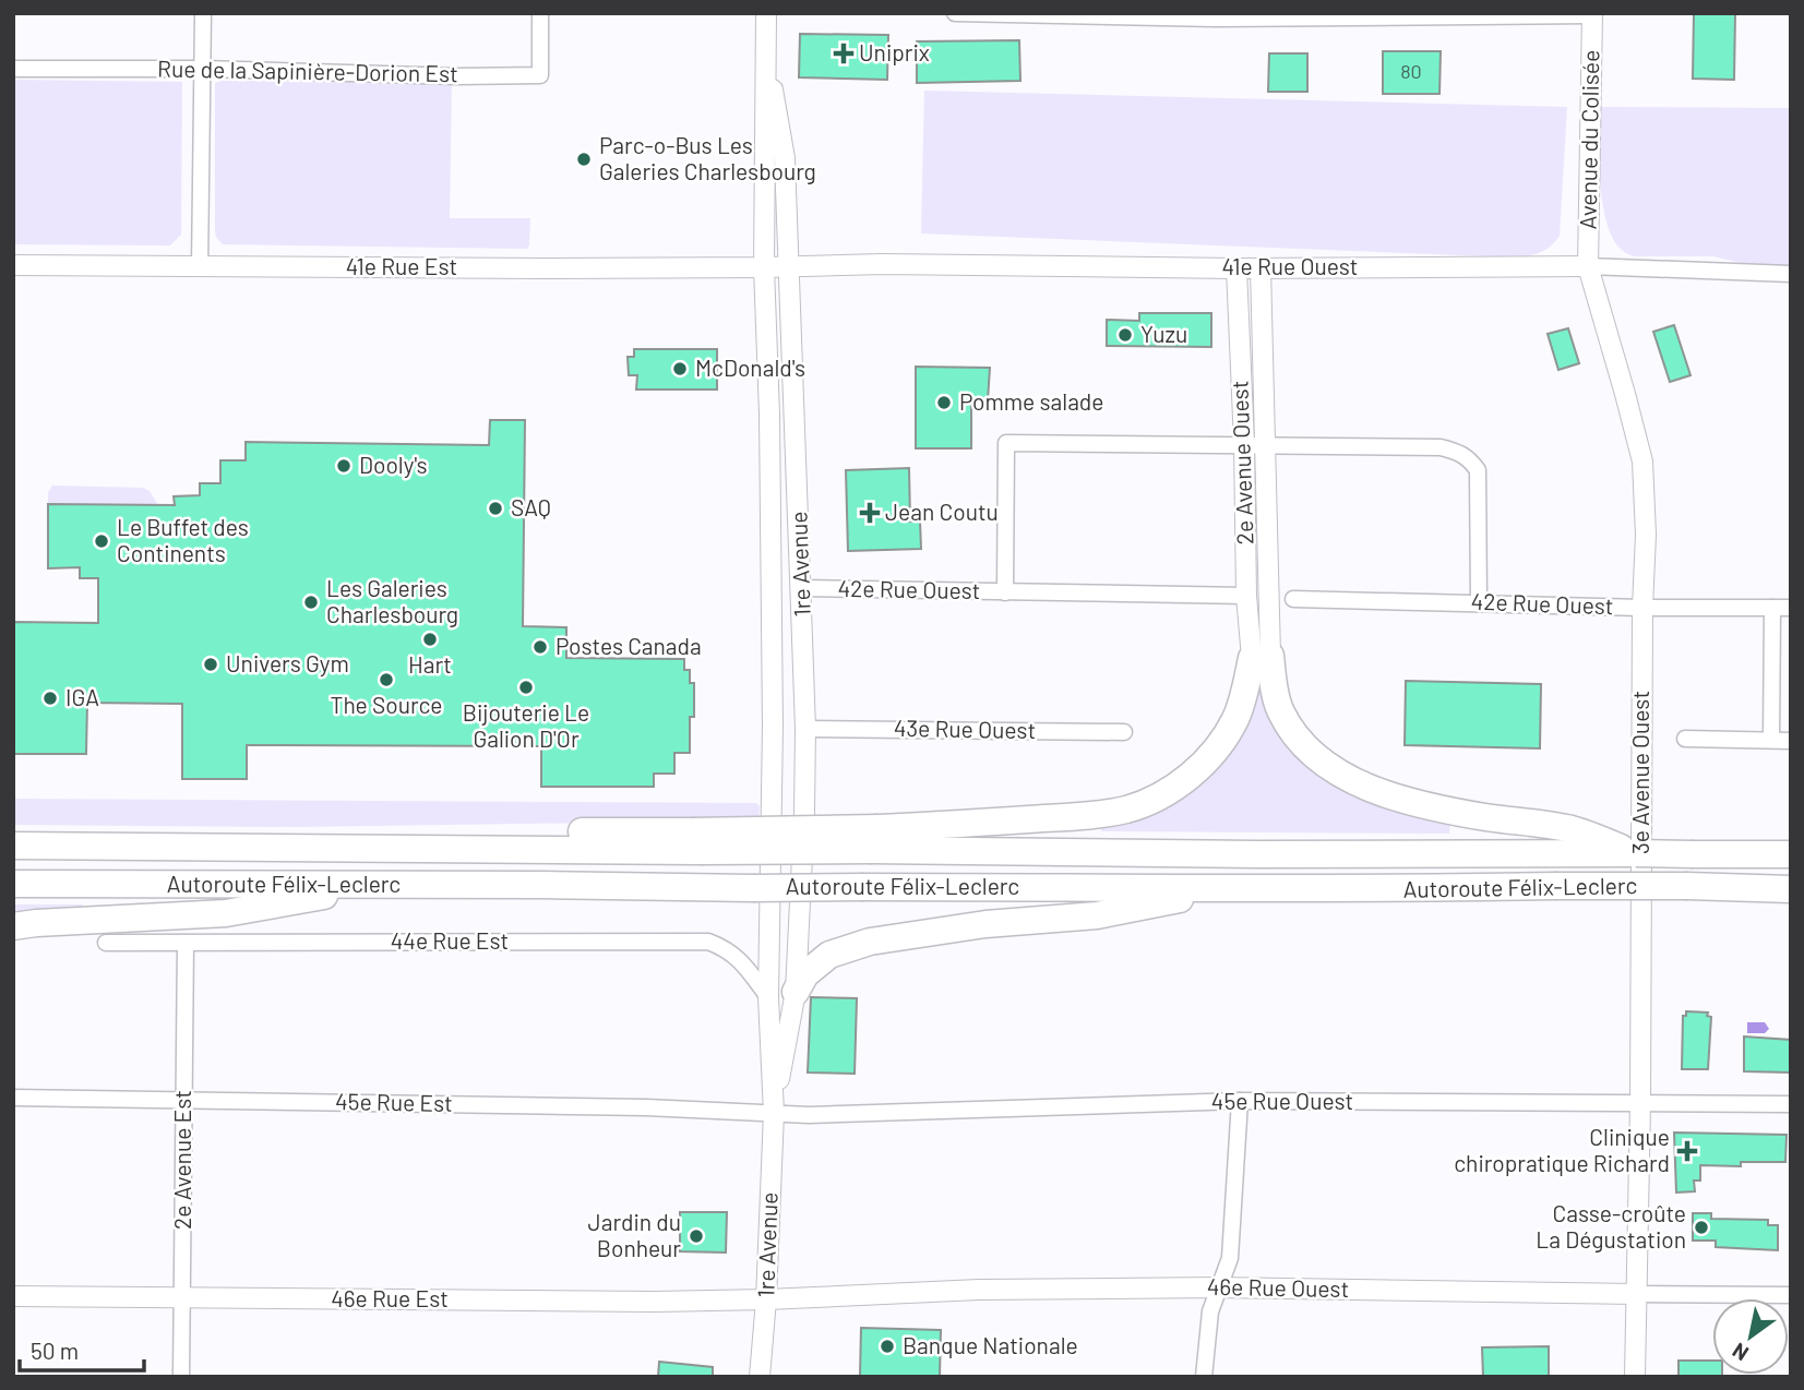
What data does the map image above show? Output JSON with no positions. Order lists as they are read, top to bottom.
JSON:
{
  "streets": {
    "highway": ["Autoroute Félix-Leclerc"],
    "street": [
      "Rue de la Sapinière-Dorion Est",
      "Avenue du Colisée",
      "41e Rue Est",
      "41e Rue Ouest",
      "2e Avenue Ouest",
      "1re Avenue",
      "42e Rue Ouest",
      "43e Rue Ouest",
      "3e Avenue Ouest",
      "44e Rue Est",
      "45e Rue Ouest",
      "45e Rue Est",
      "2e Avenue Est",
      "46e Rue Ouest",
      "46e Rue Est"
    ]
  },
  "crossings": [
    ["Avenue du Colisée", "41e Rue Ouest"],
    ["Avenue du Colisée", "3e Avenue Ouest"],
    ["41e Rue Est", "41e Rue Ouest"],
    ["41e Rue Est", "1re Avenue"],
    ["41e Rue Ouest", "2e Avenue Ouest"],
    ["41e Rue Ouest", "1re Avenue"],
    ["41e Rue Ouest", "3e Avenue Ouest"],
    ["2e Avenue Ouest", "42e Rue Ouest"],
    ["1re Avenue", "42e Rue Ouest"],
    ["1re Avenue", "43e Rue Ouest"],
    ["1re Avenue", "44e Rue Est"],
    ["1re Avenue", "45e Rue Ouest"],
    ["1re Avenue", "45e Rue Est"],
    ["1re Avenue", "46e Rue Ouest"],
    ["1re Avenue", "46e Rue Est"],
    ["42e Rue Ouest", "3e Avenue Ouest"],
    ["3e Avenue Ouest", "45e Rue Ouest"],
    ["3e Avenue Ouest", "46e Rue Ouest"],
    ["44e Rue Est", "2e Avenue Est"],
    ["45e Rue Ouest", "45e Rue Est"],
    ["45e Rue Est", "2e Avenue Est"],
    ["2e Avenue Est", "46e Rue Est"],
    ["46e Rue Ouest", "46e Rue Est"]
  ],
  "places": {
    "health": ["Uniprix", "Jean Coutu", "Clinique chiropratique Richard"],
    "other": [
      "Parc-o-Bus Les Galeries Charlesbourg",
      "Yuzu",
      "McDonald's",
      "Pomme salade",
      "Dooly's",
      "SAQ",
      "Le Buffet des Continents",
      "Les Galeries Charlesbourg",
      "Hart",
      "Postes Canada",
      "Univers Gym",
      "The Source",
      "Bijouterie Le Galion D'Or",
      "IGA",
      "Casse-croûte La Dégustation",
      "Jardin du Bonheur",
      "Banque Nationale"
    ]
  },
  "house_numbers": ["80"],
  "scale_bar": "50 m",
  "north": "bottom left"
}
